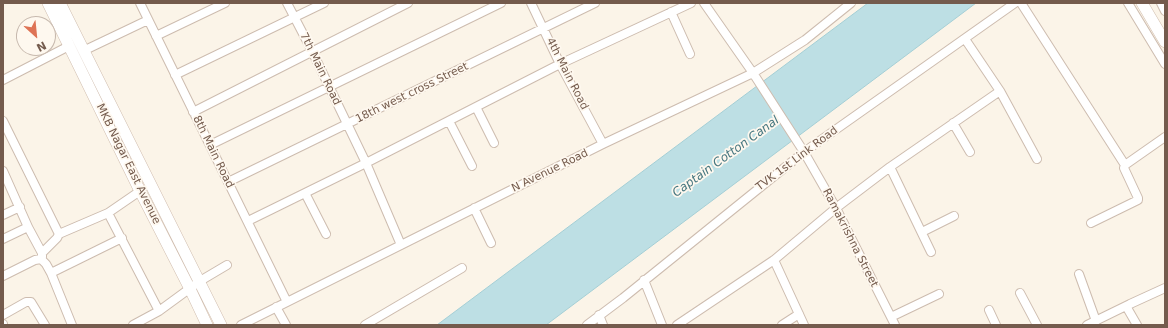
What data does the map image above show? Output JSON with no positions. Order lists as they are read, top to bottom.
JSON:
{
  "streets": {
    "main road": ["MKB Nagar East Avenue"],
    "street": [
      "7th Main Road",
      "4th Main Road",
      "18th west cross Street",
      "8th Main Road",
      "TVK 1st Link Road",
      "N Avenue Road",
      "Ramakrishna Street"
    ]
  },
  "crossings": [
    ["7th Main Road", "18th west cross Street"],
    ["7th Main Road", "N Avenue Road"],
    ["4th Main Road", "18th west cross Street"],
    ["4th Main Road", "N Avenue Road"],
    ["18th west cross Street", "8th Main Road"],
    ["8th Main Road", "N Avenue Road"],
    ["TVK 1st Link Road", "Ramakrishna Street"],
    ["N Avenue Road", "Ramakrishna Street"]
  ],
  "water": ["Captain Cotton Canal"],
  "north": "bottom right"
}
